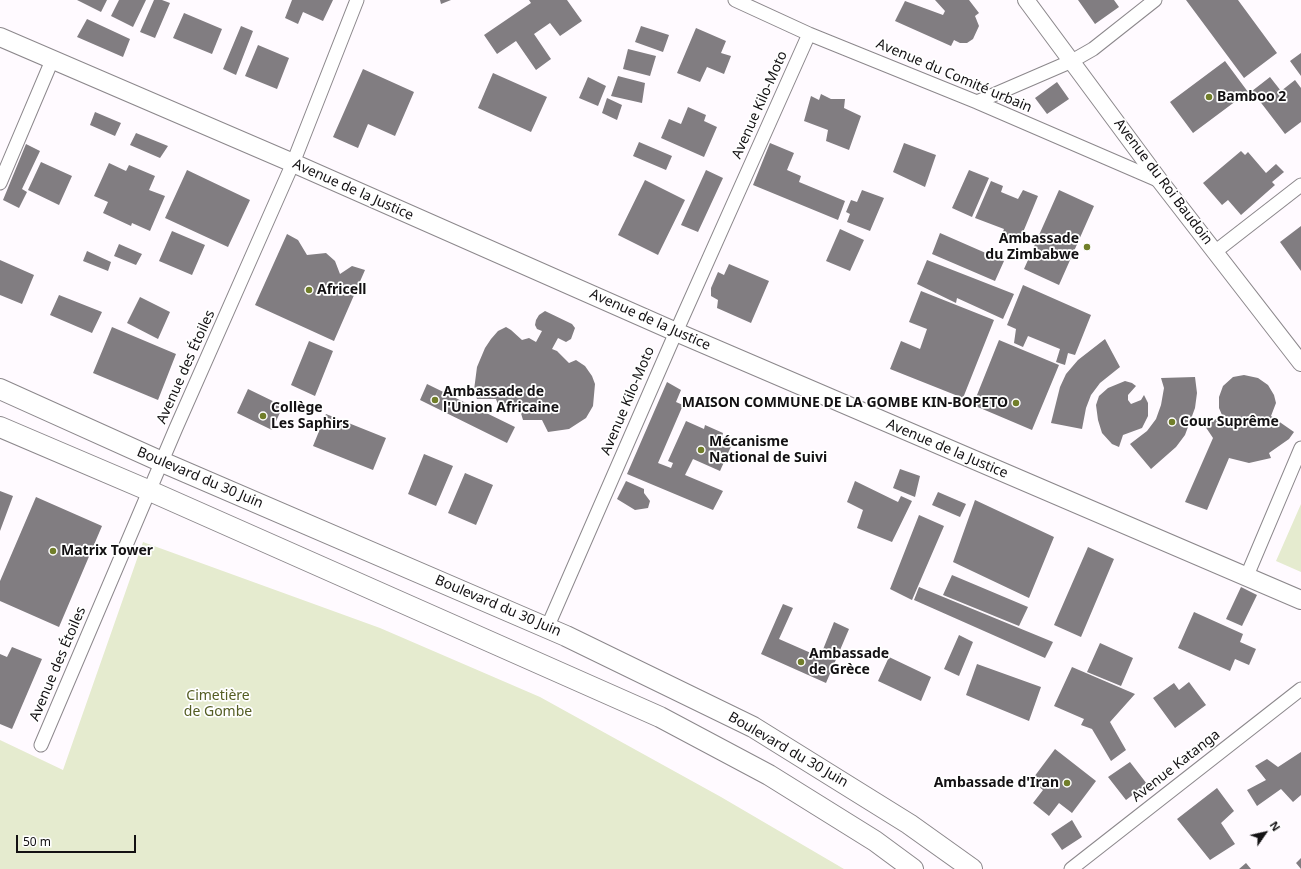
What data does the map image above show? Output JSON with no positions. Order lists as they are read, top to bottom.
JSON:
{
  "streets": {
    "main road": ["Avenue de la Justice", "Boulevard du 30 Juin"],
    "street": [
      "Avenue du Comité urbain",
      "Avenue Kilo-Moto",
      "Avenue du Roi Baudoin",
      "Avenue des Étoiles",
      "Avenue Katanga"
    ]
  },
  "crossings": [
    ["Avenue du Comité urbain", "Avenue Kilo-Moto"],
    ["Avenue du Comité urbain", "Avenue du Roi Baudoin"],
    ["Avenue Kilo-Moto", "Avenue de la Justice"],
    ["Avenue Kilo-Moto", "Boulevard du 30 Juin"],
    ["Avenue de la Justice", "Avenue des Étoiles"],
    ["Avenue des Étoiles", "Boulevard du 30 Juin"]
  ],
  "parks": ["Cimetière de Gombe"],
  "places": [
    "Bamboo 2",
    "Ambassade du Zimbabwe",
    "Africell",
    "Ambassade de l'Union Africaine",
    "MAISON COMMUNE DE LA GOMBE KIN-BOPETO",
    "Collège Les Saphirs",
    "Cour Suprême",
    "Mécanisme National de Suivi",
    "Matrix Tower",
    "Ambassade de Grèce",
    "Ambassade d'Iran"
  ],
  "scale_bar": "50 m",
  "north": "top right"
}
